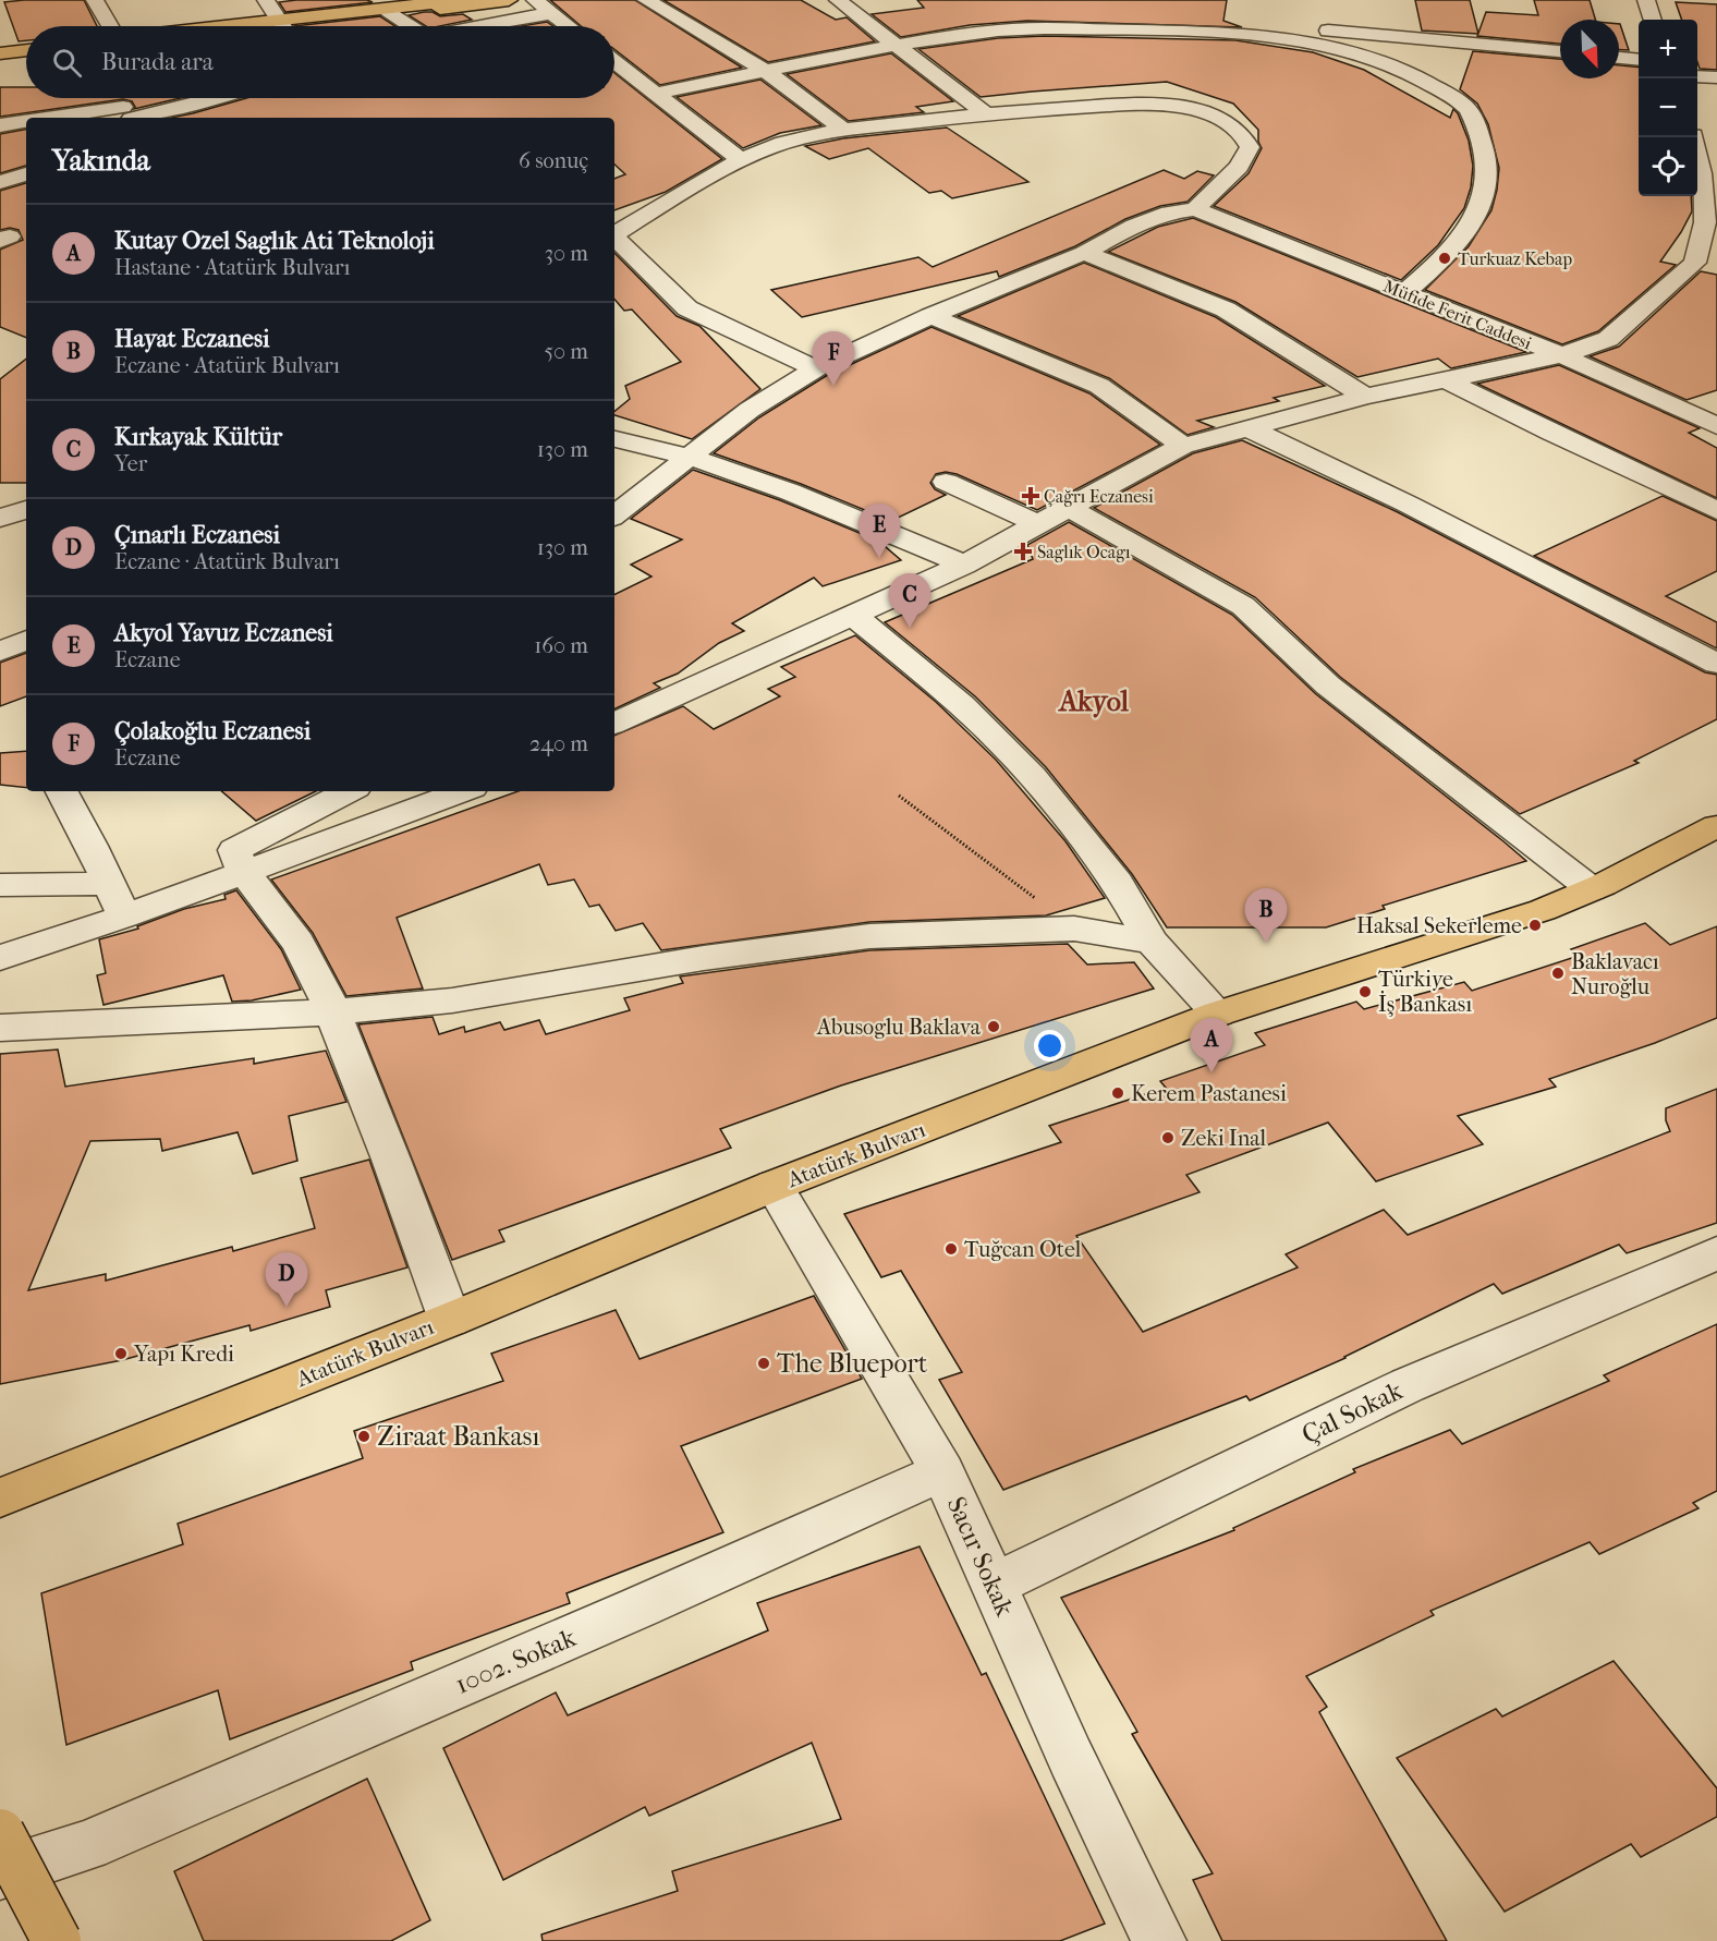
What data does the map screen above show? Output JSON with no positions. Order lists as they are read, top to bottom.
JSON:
{
  "streets": {
    "main road": ["Atatürk Bulvarı"],
    "street": [
      "Müfide Ferit Caddesi",
      "Çal Sokak",
      "Sacır Sokak",
      "1002. Sokak"
    ]
  },
  "crossings": [
    ["Atatürk Bulvarı", "Sacır Sokak"],
    ["Çal Sokak", "Sacır Sokak"],
    ["Sacır Sokak", "1002. Sokak"]
  ],
  "districts": ["Akyol"],
  "places": {
    "other": [
      "Turkuaz Kebap",
      "Haksal Sekerleme",
      "Baklavacı Nuroğlu",
      "Türkiye İş Bankası",
      "Abusoglu Baklava",
      "Kerem Pastanesi",
      "Zeki Inal",
      "Tuğcan Otel",
      "Yapı Kredi",
      "The Blueport",
      "Ziraat Bankası"
    ],
    "health": ["Çağrı Eczanesi", "Saglık Ocagı"]
  },
  "north": "bottom right",
  "page": {
    "map_buttons": ["+", "−"],
    "search": "Burada ara",
    "heading": ["Yakında", "6 sonuç"],
    "list": [
      {
        "mark": "A",
        "name": "Kutay Ozel Saglık Ati Teknoloji",
        "note": "Hastane · Atatürk Bulvarı",
        "value": "30 m"
      },
      {
        "mark": "B",
        "name": "Hayat Eczanesi",
        "note": "Eczane · Atatürk Bulvarı",
        "value": "50 m"
      },
      {
        "mark": "C",
        "name": "Kırkayak Kültür",
        "note": "Yer",
        "value": "130 m"
      },
      {
        "mark": "D",
        "name": "Çınarlı Eczanesi",
        "note": "Eczane · Atatürk Bulvarı",
        "value": "130 m"
      },
      {
        "mark": "E",
        "name": "Akyol Yavuz Eczanesi",
        "note": "Eczane",
        "value": "160 m"
      },
      {
        "mark": "F",
        "name": "Çolakoğlu Eczanesi",
        "note": "Eczane",
        "value": "240 m"
      }
    ],
    "pins": [
      "F",
      "E",
      "C",
      "B",
      "A",
      "D"
    ]
  }
}
